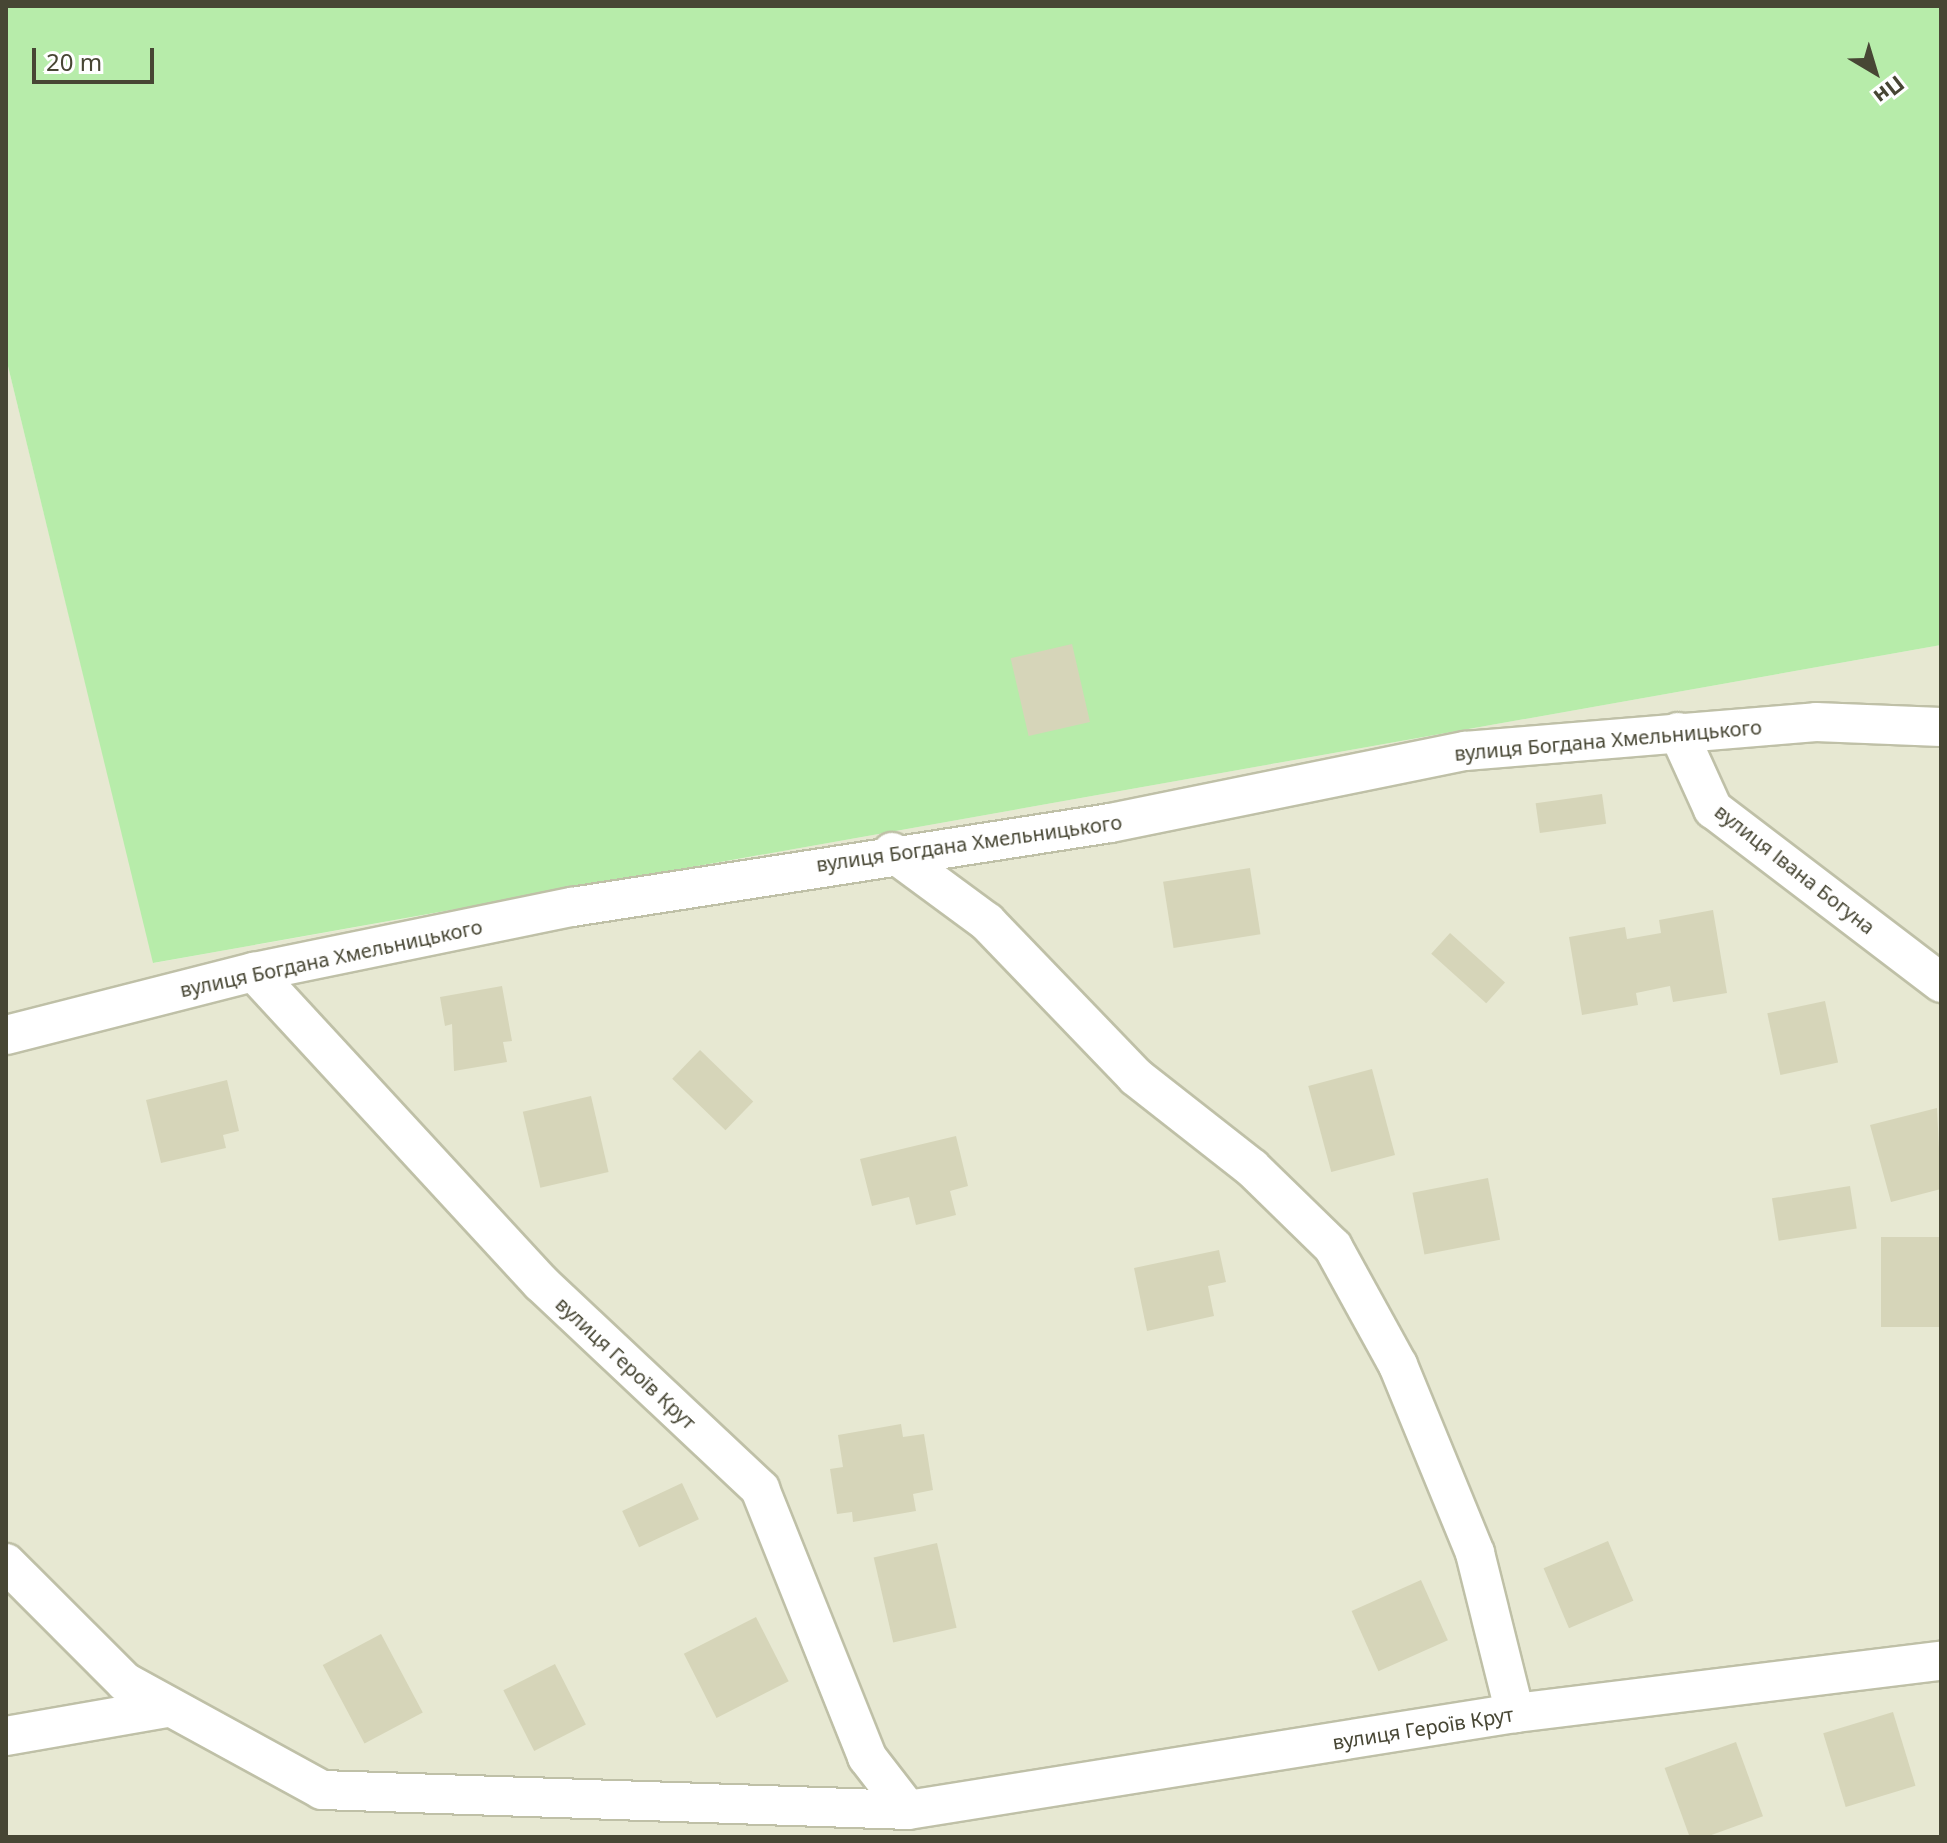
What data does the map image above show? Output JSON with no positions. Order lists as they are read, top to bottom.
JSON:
{
  "streets": {
    "street": ["вулиця Богдана Хмельницького", "вулиця Івана Богуна", "вулиця Героїв Крут"]
  },
  "crossings": [
    ["вулиця Богдана Хмельницького", "вулиця Івана Богуна"],
    ["вулиця Богдана Хмельницького", "вулиця Героїв Крут"]
  ],
  "scale_bar": "20 m",
  "north": "bottom right"
}
